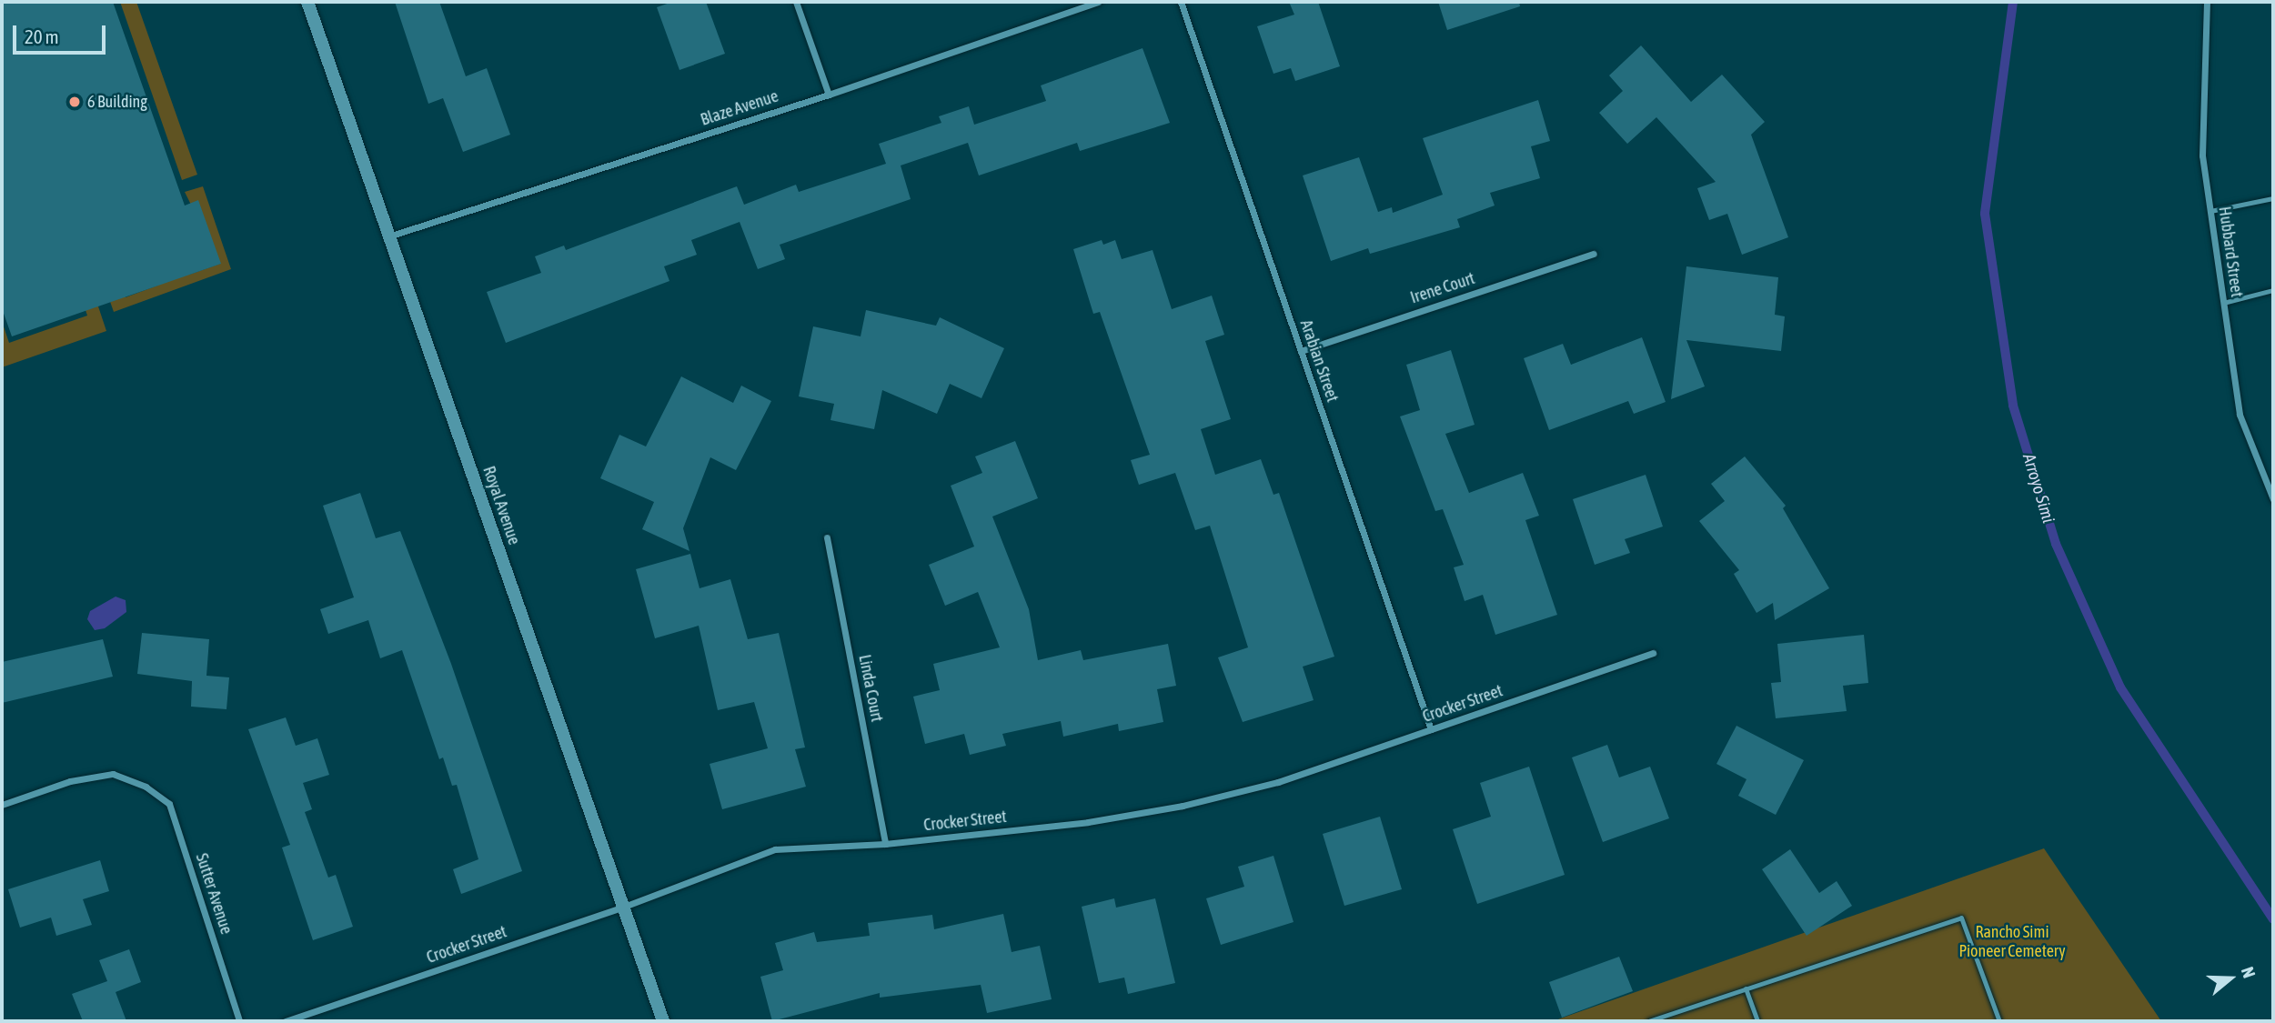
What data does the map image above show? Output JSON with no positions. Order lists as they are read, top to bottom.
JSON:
{
  "streets": {
    "main road": ["Royal Avenue"],
    "street": [
      "Blaze Avenue",
      "Hubbard Street",
      "Irene Court",
      "Arabian Street",
      "Linda Court",
      "Crocker Street",
      "Sutter Avenue"
    ]
  },
  "crossings": [
    ["Blaze Avenue", "Royal Avenue"],
    ["Irene Court", "Arabian Street"],
    ["Arabian Street", "Crocker Street"],
    ["Royal Avenue", "Crocker Street"],
    ["Linda Court", "Crocker Street"]
  ],
  "water": ["Arroyo Simi"],
  "parks": ["Rancho Simi Pioneer Cemetery"],
  "places": ["6 Building"],
  "scale_bar": "20 m",
  "north": "right"
}
